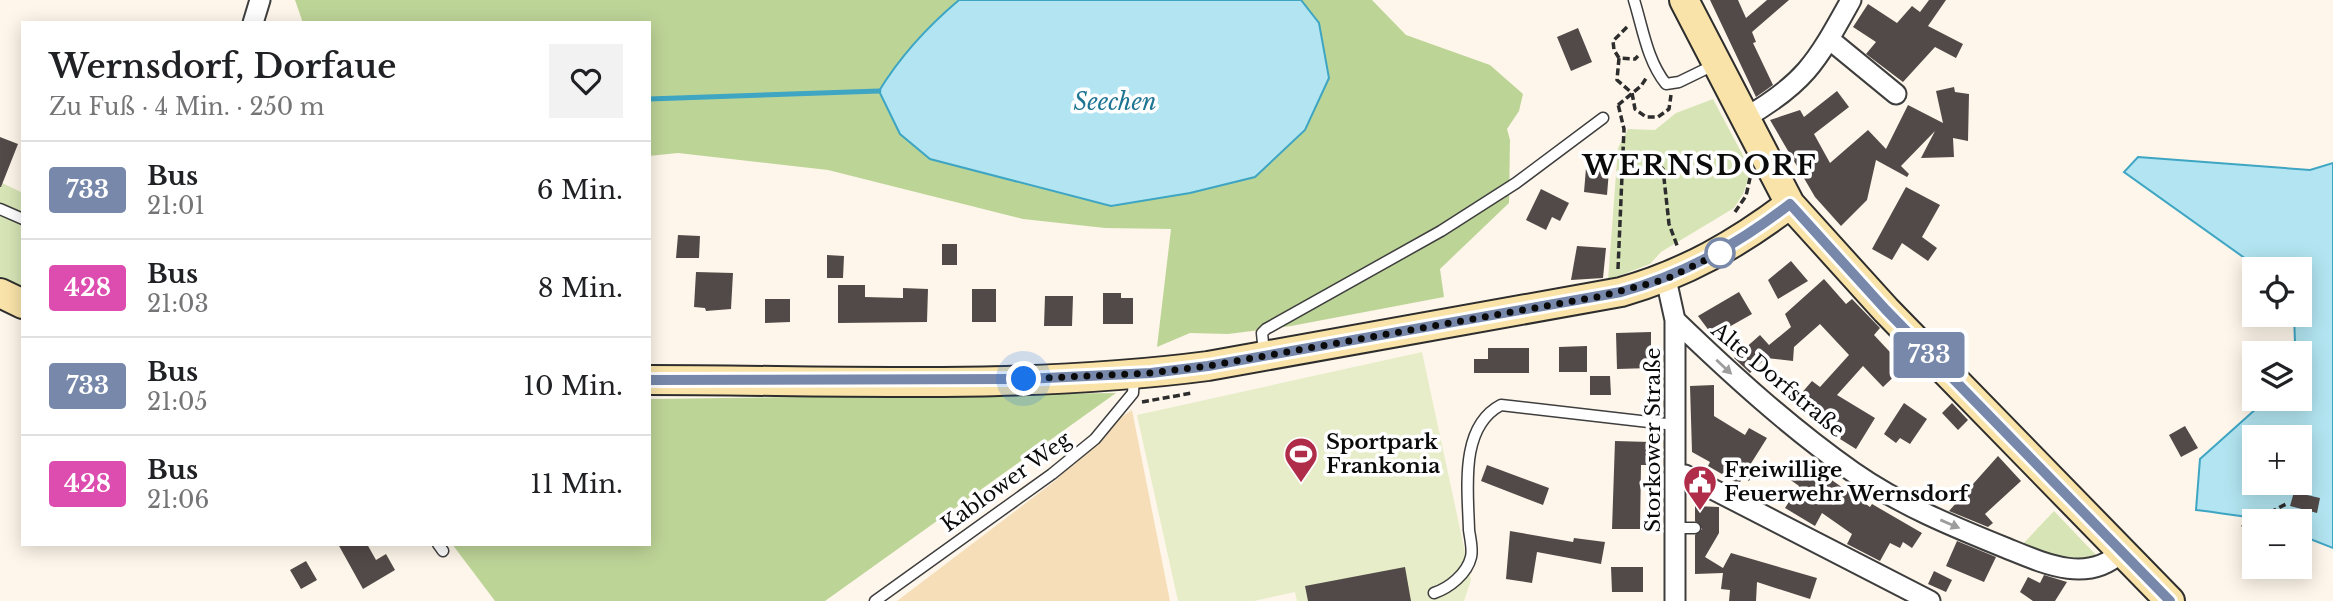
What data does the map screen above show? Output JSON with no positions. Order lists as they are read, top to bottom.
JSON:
{
  "streets": {
    "street": ["Alte Dorfstraße", "Storkower Straße"],
    "lane": ["Kablower Weg"]
  },
  "crossings": [
    ["Alte Dorfstraße", "Storkower Straße"]
  ],
  "districts": ["WERNSDORF"],
  "water": ["Seechen"],
  "places": {
    "sports": ["Sportpark Frankonia"],
    "public building": ["Freiwillige Feuerwehr Wernsdorf"]
  },
  "lines": ["bus line 733"],
  "page": {
    "on_map": "733",
    "heading": ["Wernsdorf, Dorfaue", "Zu Fuß · 4 Min. · 250 m"],
    "list": [
      {
        "mark": "733",
        "name": "Bus",
        "note": "21:01",
        "value": "6 Min."
      },
      {
        "mark": "428",
        "name": "Bus",
        "note": "21:03",
        "value": "8 Min."
      },
      {
        "mark": "733",
        "name": "Bus",
        "note": "21:05",
        "value": "10 Min."
      },
      {
        "mark": "428",
        "name": "Bus",
        "note": "21:06",
        "value": "11 Min."
      }
    ],
    "map_buttons": ["+", "−"]
  }
}
